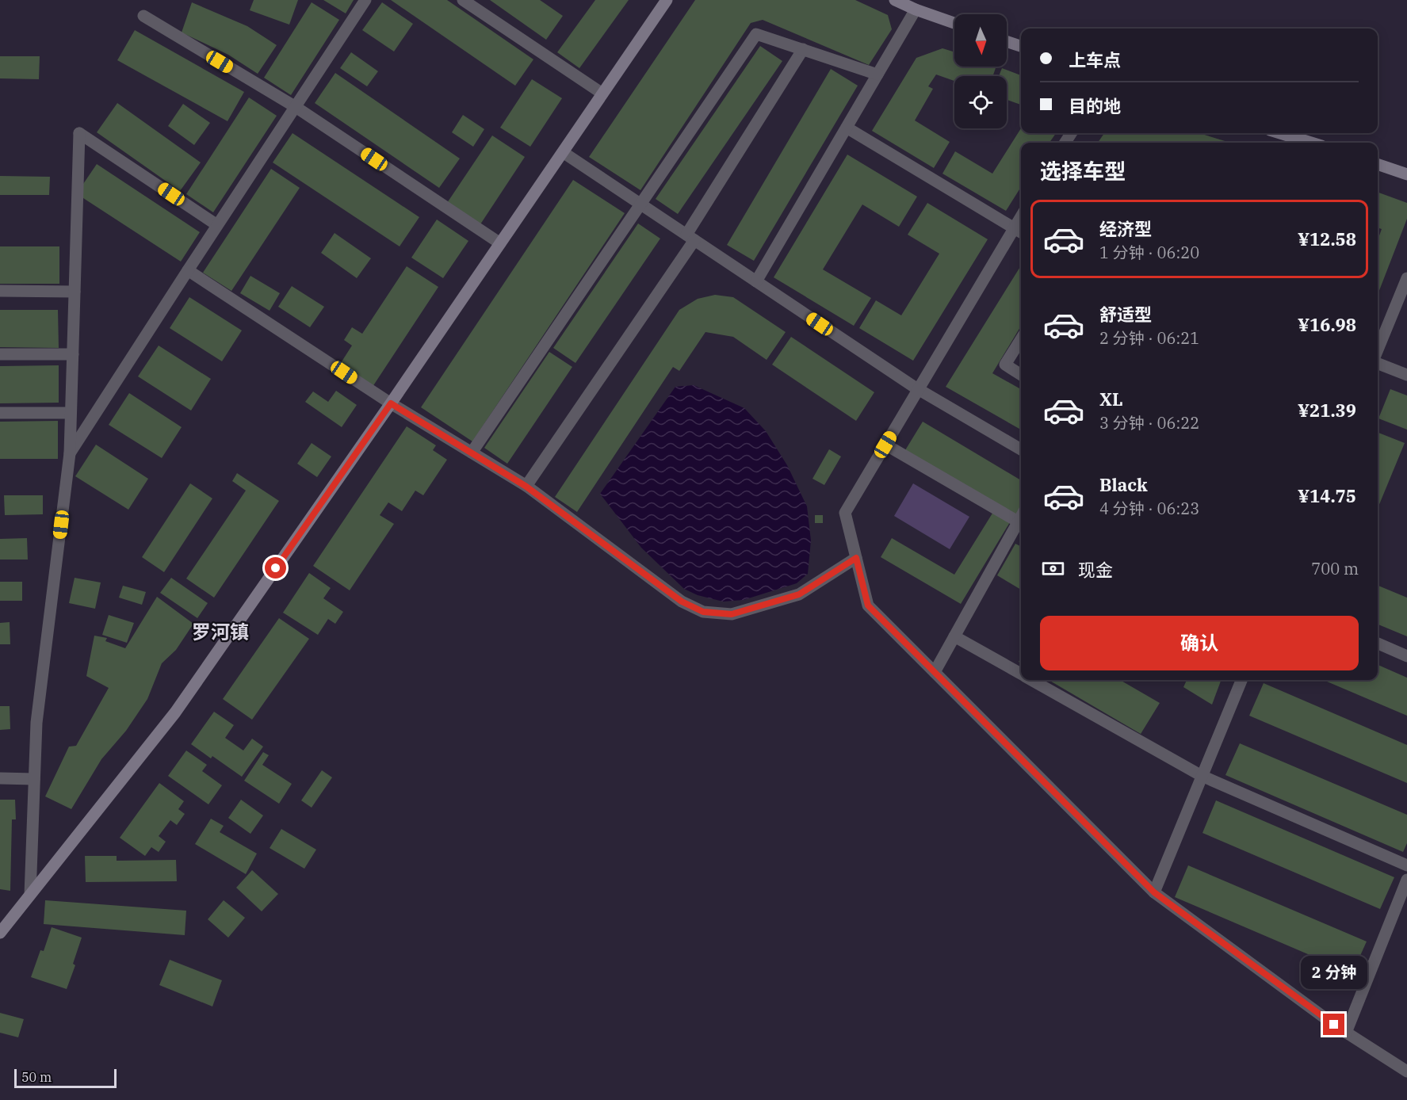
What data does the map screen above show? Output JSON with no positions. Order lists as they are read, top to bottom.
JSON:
{
  "districts": ["罗河镇"],
  "scale_bar": "50 m",
  "north": "bottom",
  "page": {
    "banner": ["上车点", "目的地"],
    "heading": "选择车型",
    "list": [
      {
        "name": "经济型",
        "note": "1 分钟 · 06:20",
        "value": "¥12.58"
      },
      {
        "name": "舒适型",
        "note": "2 分钟 · 06:21",
        "value": "¥16.98"
      },
      {
        "name": "XL",
        "note": "3 分钟 · 06:22",
        "value": "¥21.39"
      },
      {
        "name": "Black",
        "note": "4 分钟 · 06:23",
        "value": "¥14.75"
      }
    ],
    "pay": ["现金", "700 m"],
    "buttons": "确认",
    "bubble": "2 分钟",
    "scale": "50 m"
  }
}
